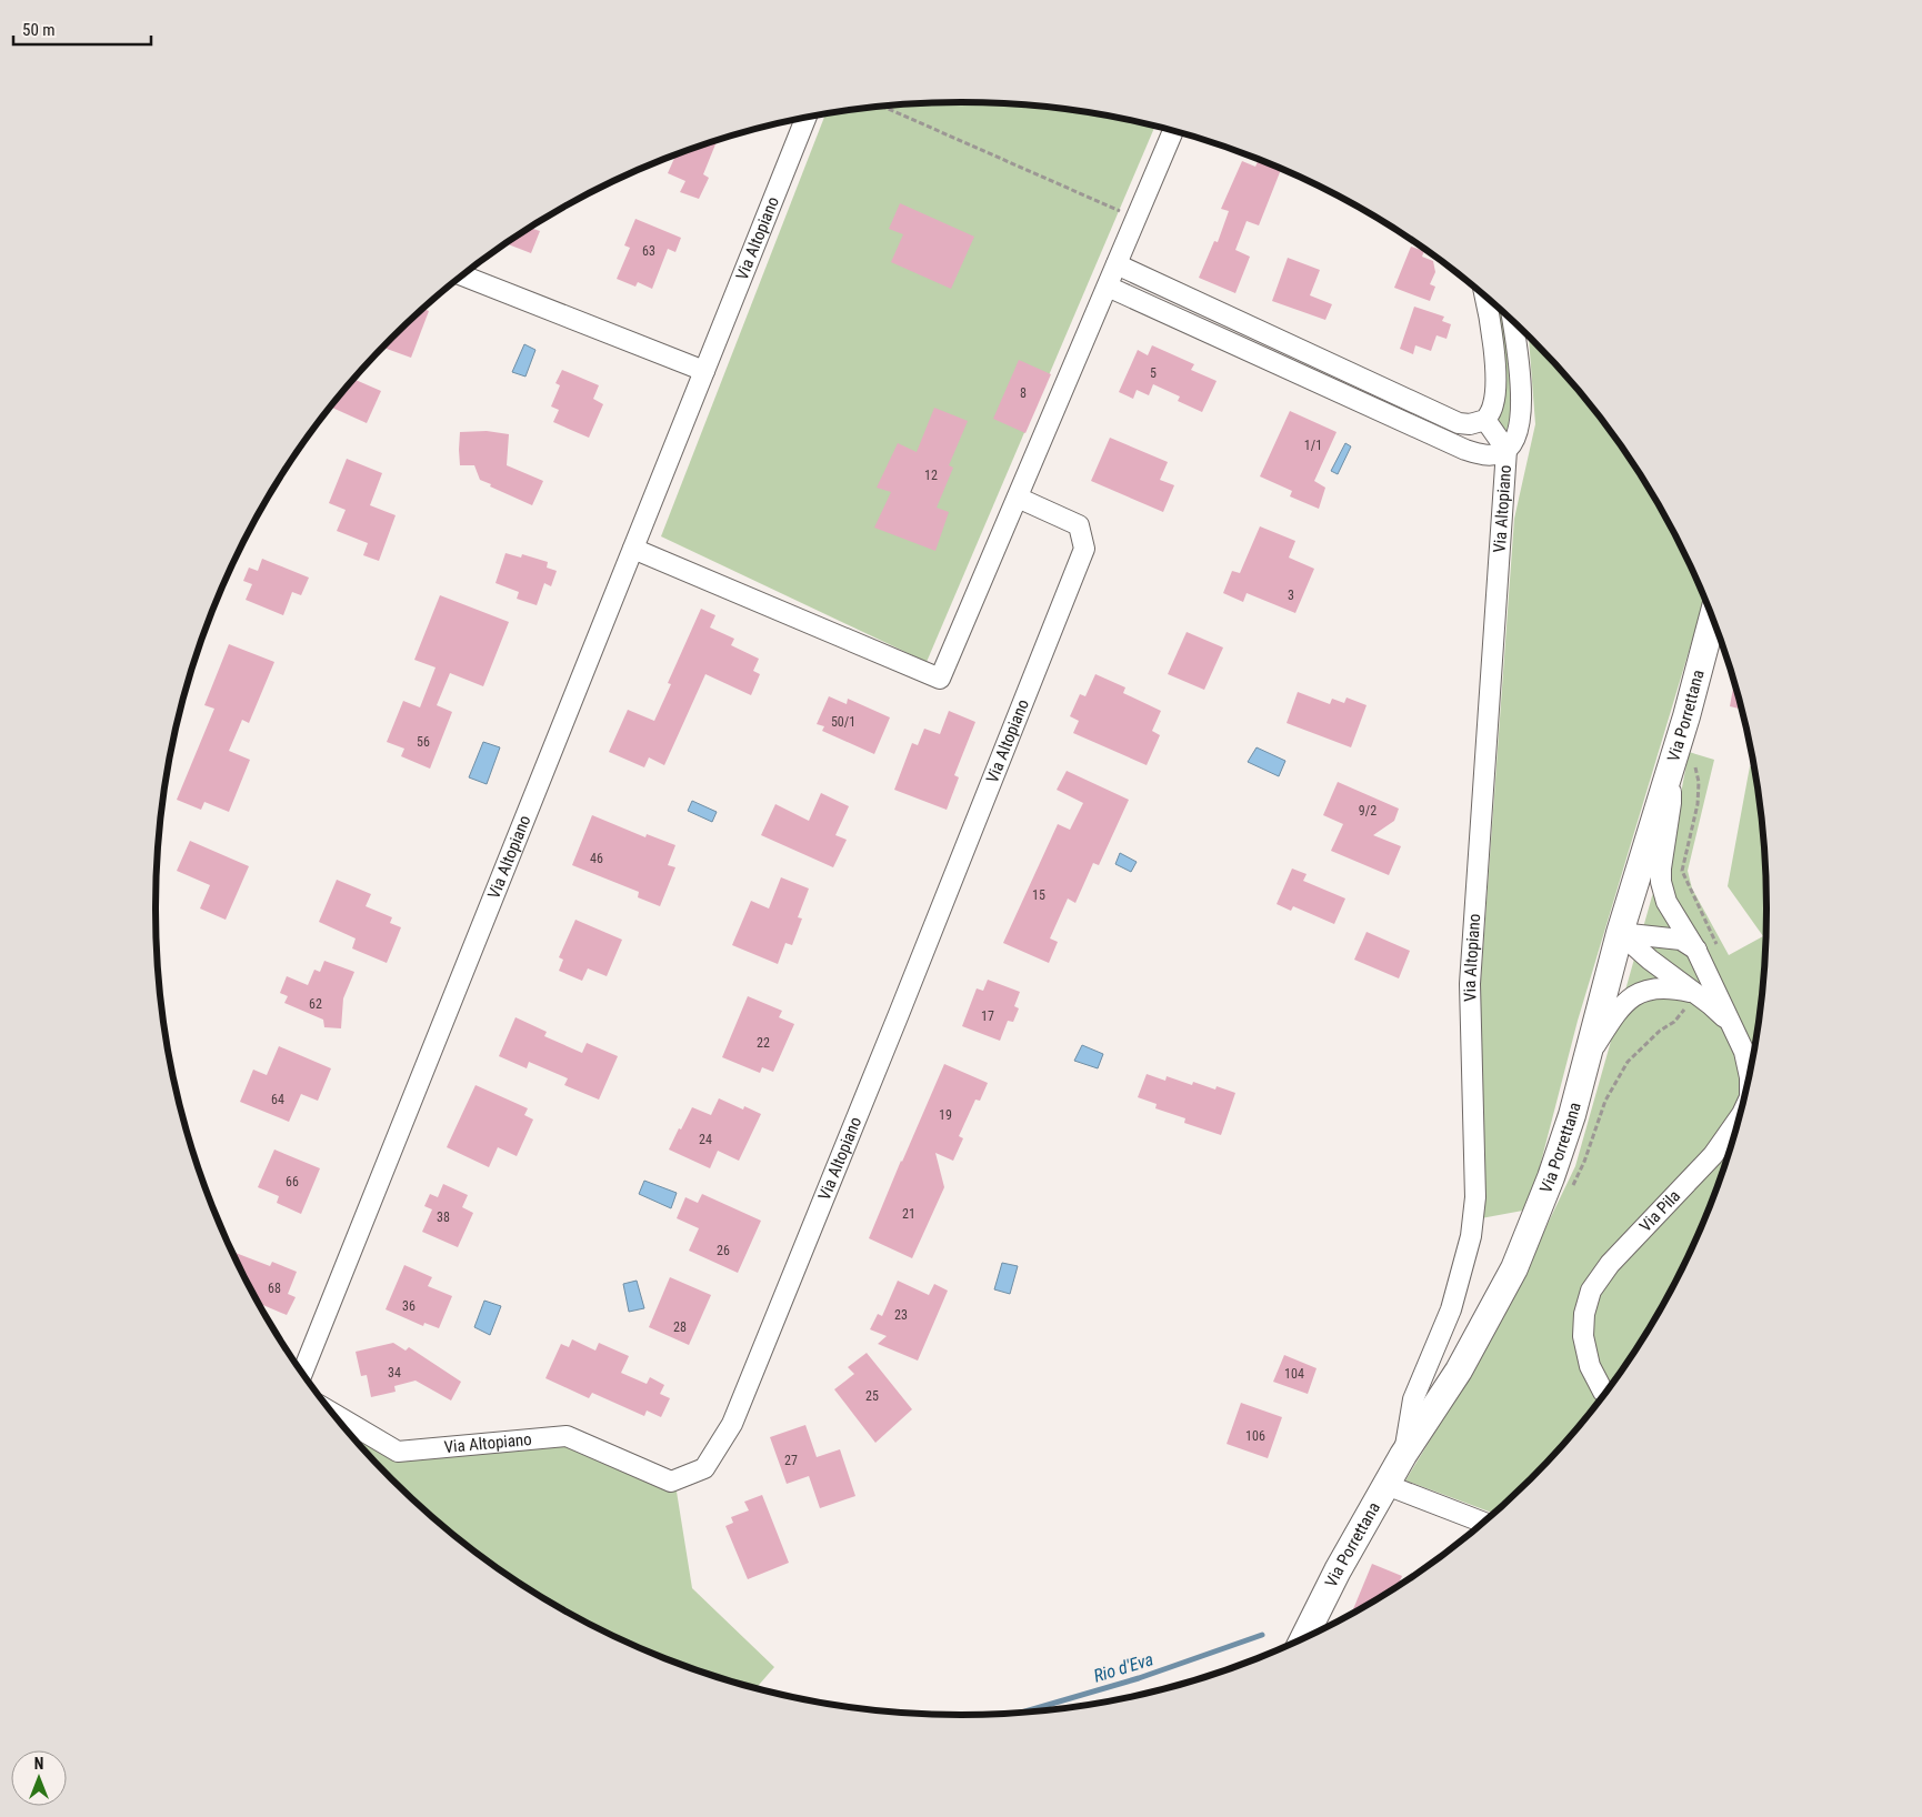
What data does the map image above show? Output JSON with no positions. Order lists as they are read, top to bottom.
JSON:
{
  "streets": {
    "main road": ["Via Porrettana"],
    "street": ["Via Altopiano", "Via Pila"]
  },
  "crossings": [
    ["Via Altopiano", "Via Porrettana"],
    ["Via Porrettana", "Via Pila"]
  ],
  "water": ["Rio d'Eva"],
  "house_numbers": [
    "63",
    "5",
    "8",
    "1/1",
    "12",
    "3",
    "50/1",
    "56",
    "9/2",
    "46",
    "15",
    "62",
    "17",
    "22",
    "64",
    "19",
    "24",
    "66",
    "21",
    "38",
    "26",
    "68",
    "36",
    "23",
    "28",
    "34",
    "104",
    "25",
    "106",
    "27"
  ],
  "scale_bar": "50 m",
  "north": "top"
}
